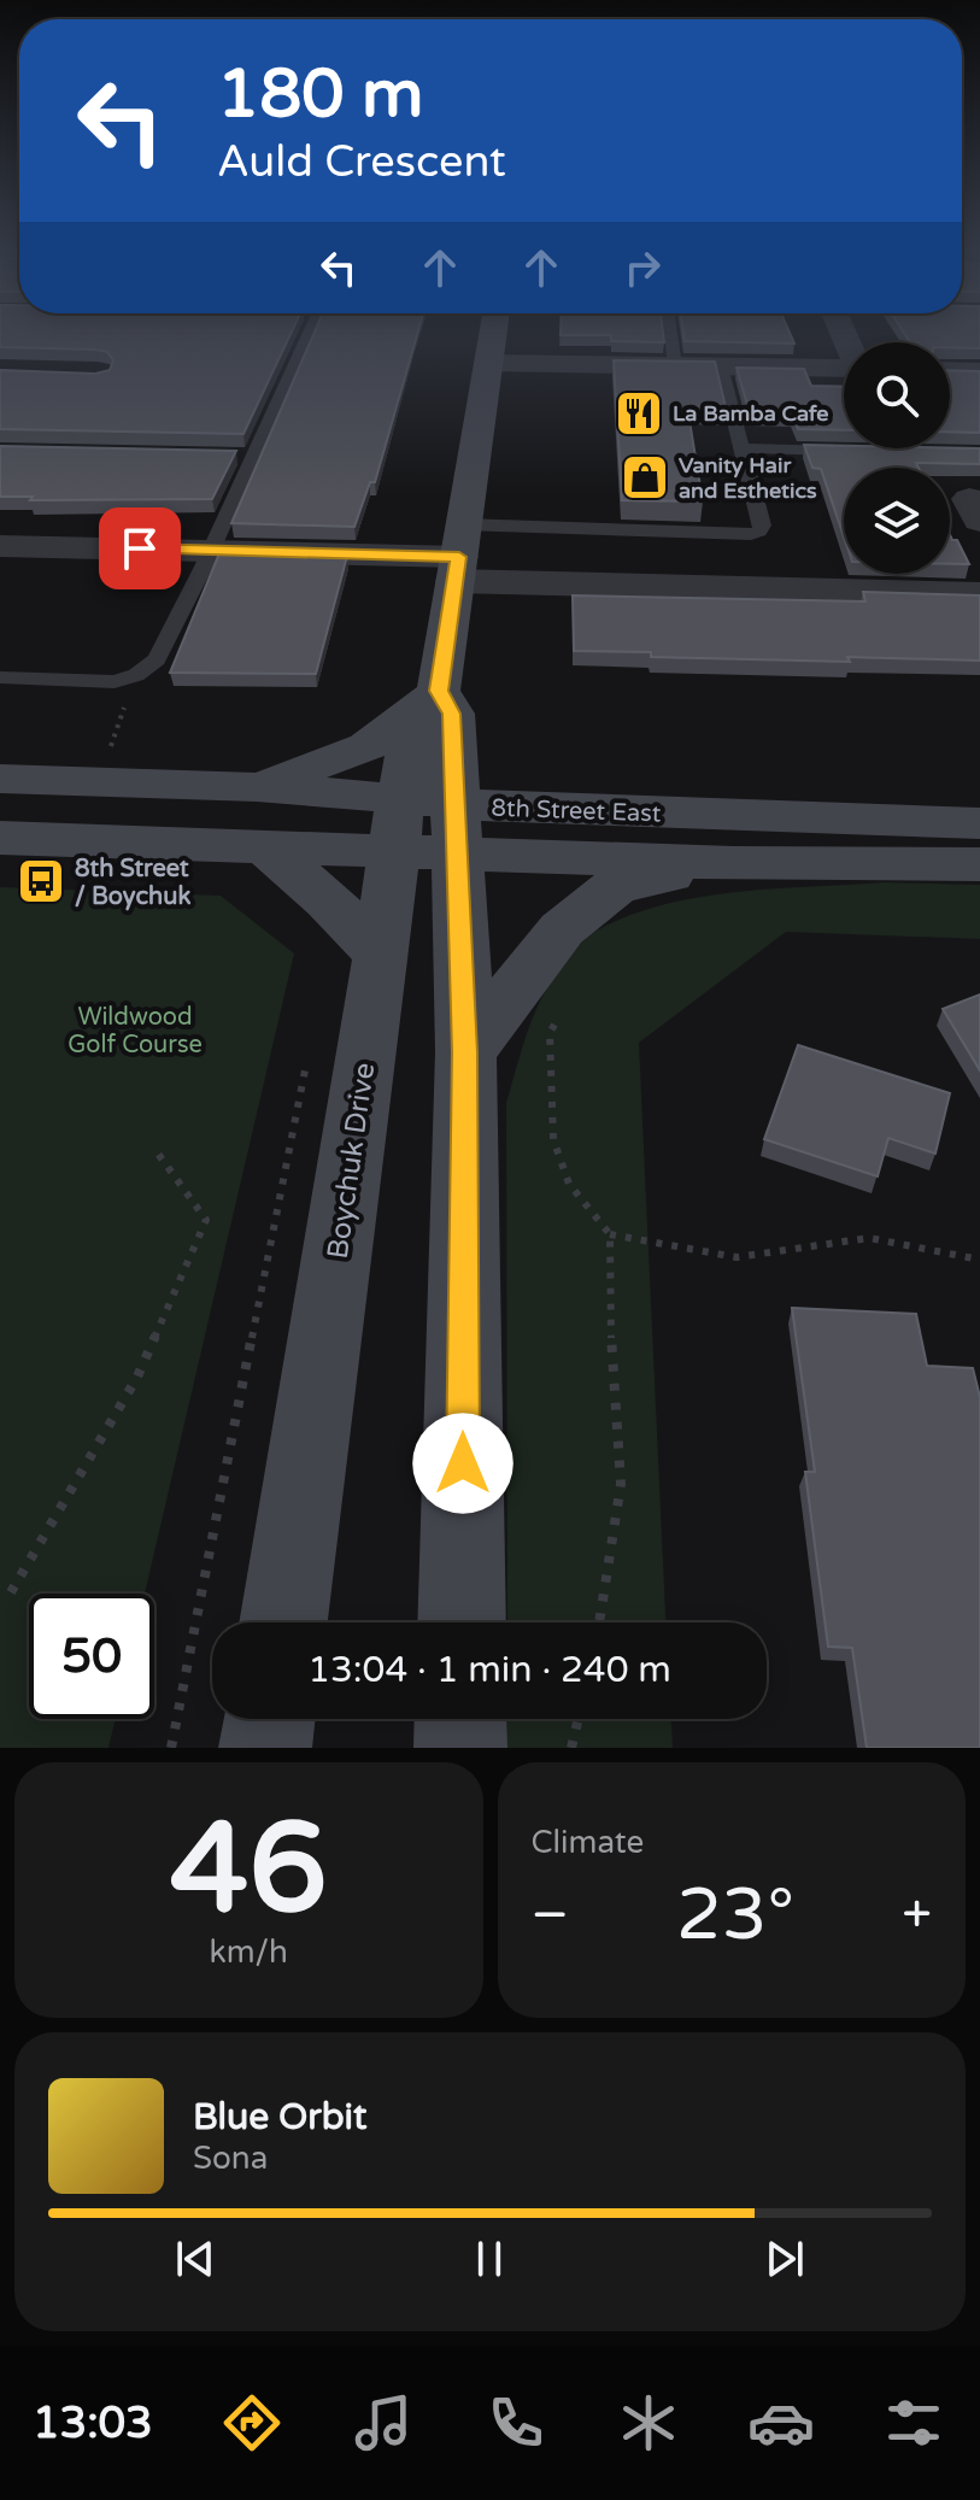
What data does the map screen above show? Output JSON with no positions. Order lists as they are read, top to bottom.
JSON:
{
  "streets": {
    "main road": ["8th Street East", "Boychuk Drive"]
  },
  "crossings": [
    ["8th Street East", "Boychuk Drive"]
  ],
  "parks": ["Wildwood Golf Course"],
  "places": {
    "restaurant": ["La Bamba Cafe"],
    "shop": ["Vanity Hair and Esthetics"],
    "bus stop": ["8th Street / Boychuk"]
  },
  "page": {
    "turn": ["180 m", "Auld Crescent"],
    "limit": "50",
    "trip": "13:04 · 1 min · 240 m",
    "tile": [
      ["46", "km/h"],
      "Climate"
    ],
    "heat": ["−", "23°", "+"],
    "song": ["Blue Orbit", "Sona"],
    "tabs": "13:03"
  }
}
